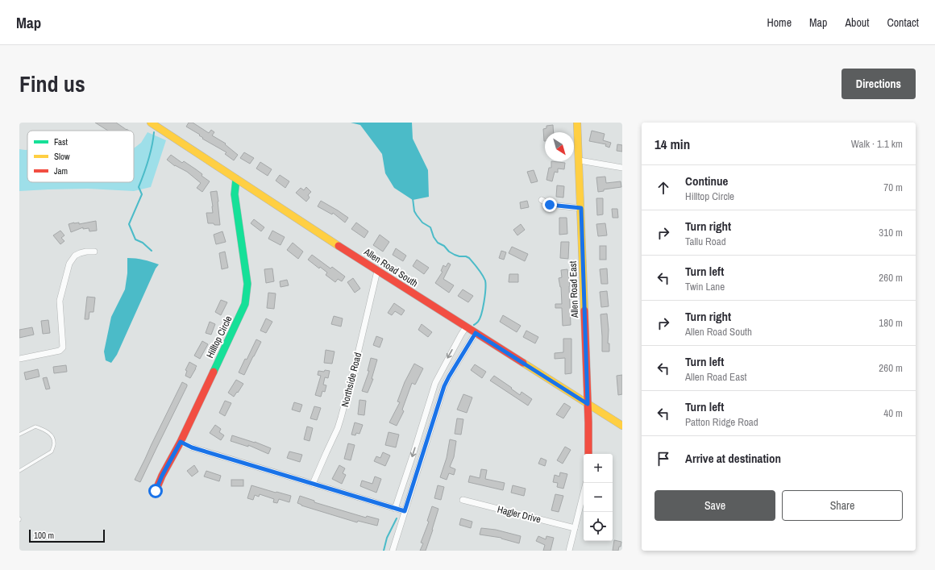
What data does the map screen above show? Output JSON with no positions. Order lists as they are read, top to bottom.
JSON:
{
  "streets": {
    "street": [
      "Allen Road South",
      "Allen Road East",
      "Hilltop Circle",
      "Northside Road",
      "Hagler Drive"
    ]
  },
  "crossings": [
    ["Allen Road South", "Allen Road East"],
    ["Allen Road South", "Hilltop Circle"],
    ["Allen Road South", "Northside Road"]
  ],
  "legend": ["Fast", "Slow", "Jam"],
  "scale_bar": "100 m",
  "north": "bottom right",
  "page": {
    "header": "Map",
    "nav": [
      "Home",
      "Map",
      "About",
      "Contact"
    ],
    "title": "Find us",
    "buttons": [
      "Directions",
      ["Save", "Share"]
    ],
    "heading": ["14 min", "Walk · 1.1 km"],
    "list": [
      ["Continue", "Hilltop Circle", "70 m"],
      ["Turn right", "Tallu Road", "310 m"],
      ["Turn left", "Twin Lane", "260 m"],
      ["Turn right", "Allen Road South", "180 m"],
      ["Turn left", "Allen Road East", "260 m"],
      ["Turn left", "Patton Ridge Road", "40 m"],
      "Arrive at destination"
    ],
    "map_buttons": ["+", "−"],
    "scale": "100 m"
  }
}
